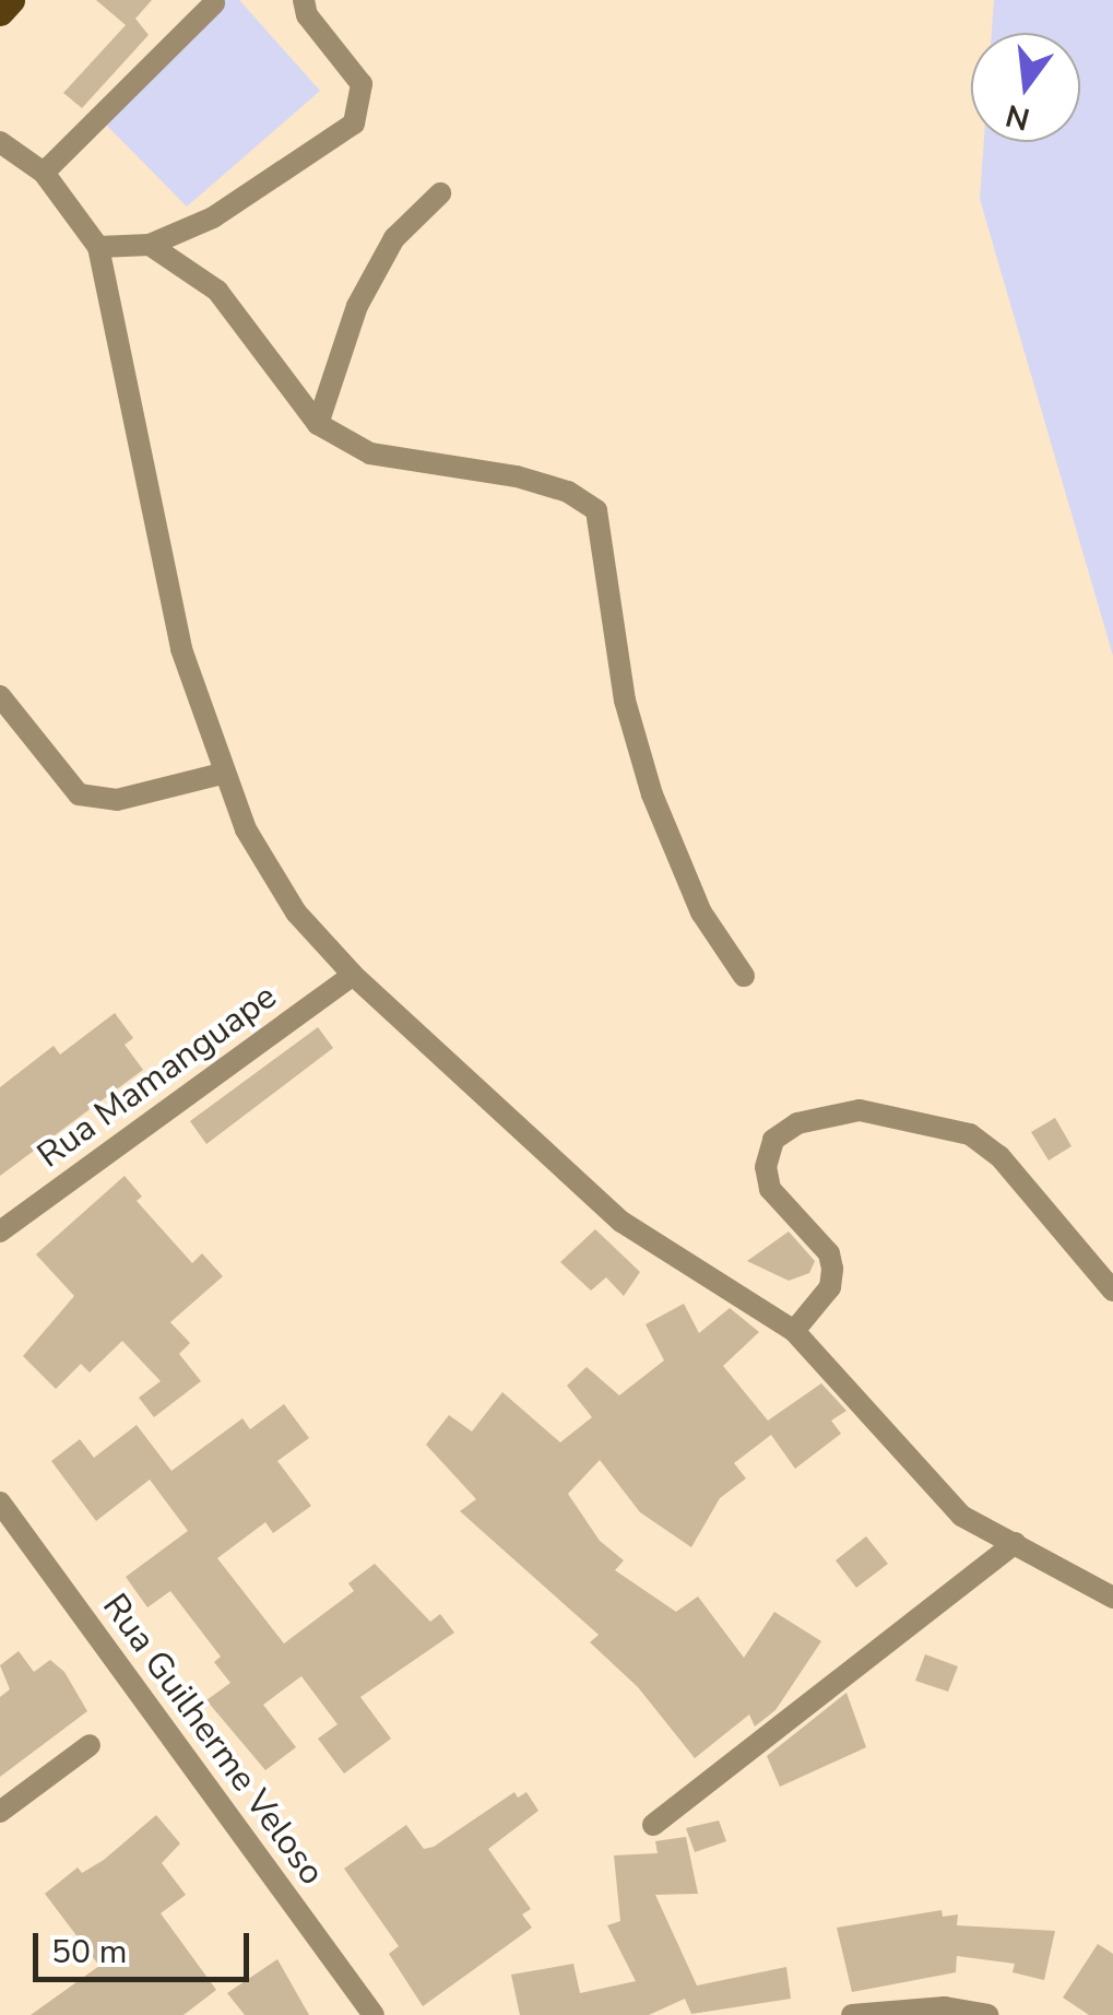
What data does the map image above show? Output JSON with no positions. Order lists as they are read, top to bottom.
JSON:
{
  "streets": {
    "street": ["Rua Mamanguape", "Rua Guilherme Veloso"]
  },
  "scale_bar": "50 m",
  "north": "bottom"
}
